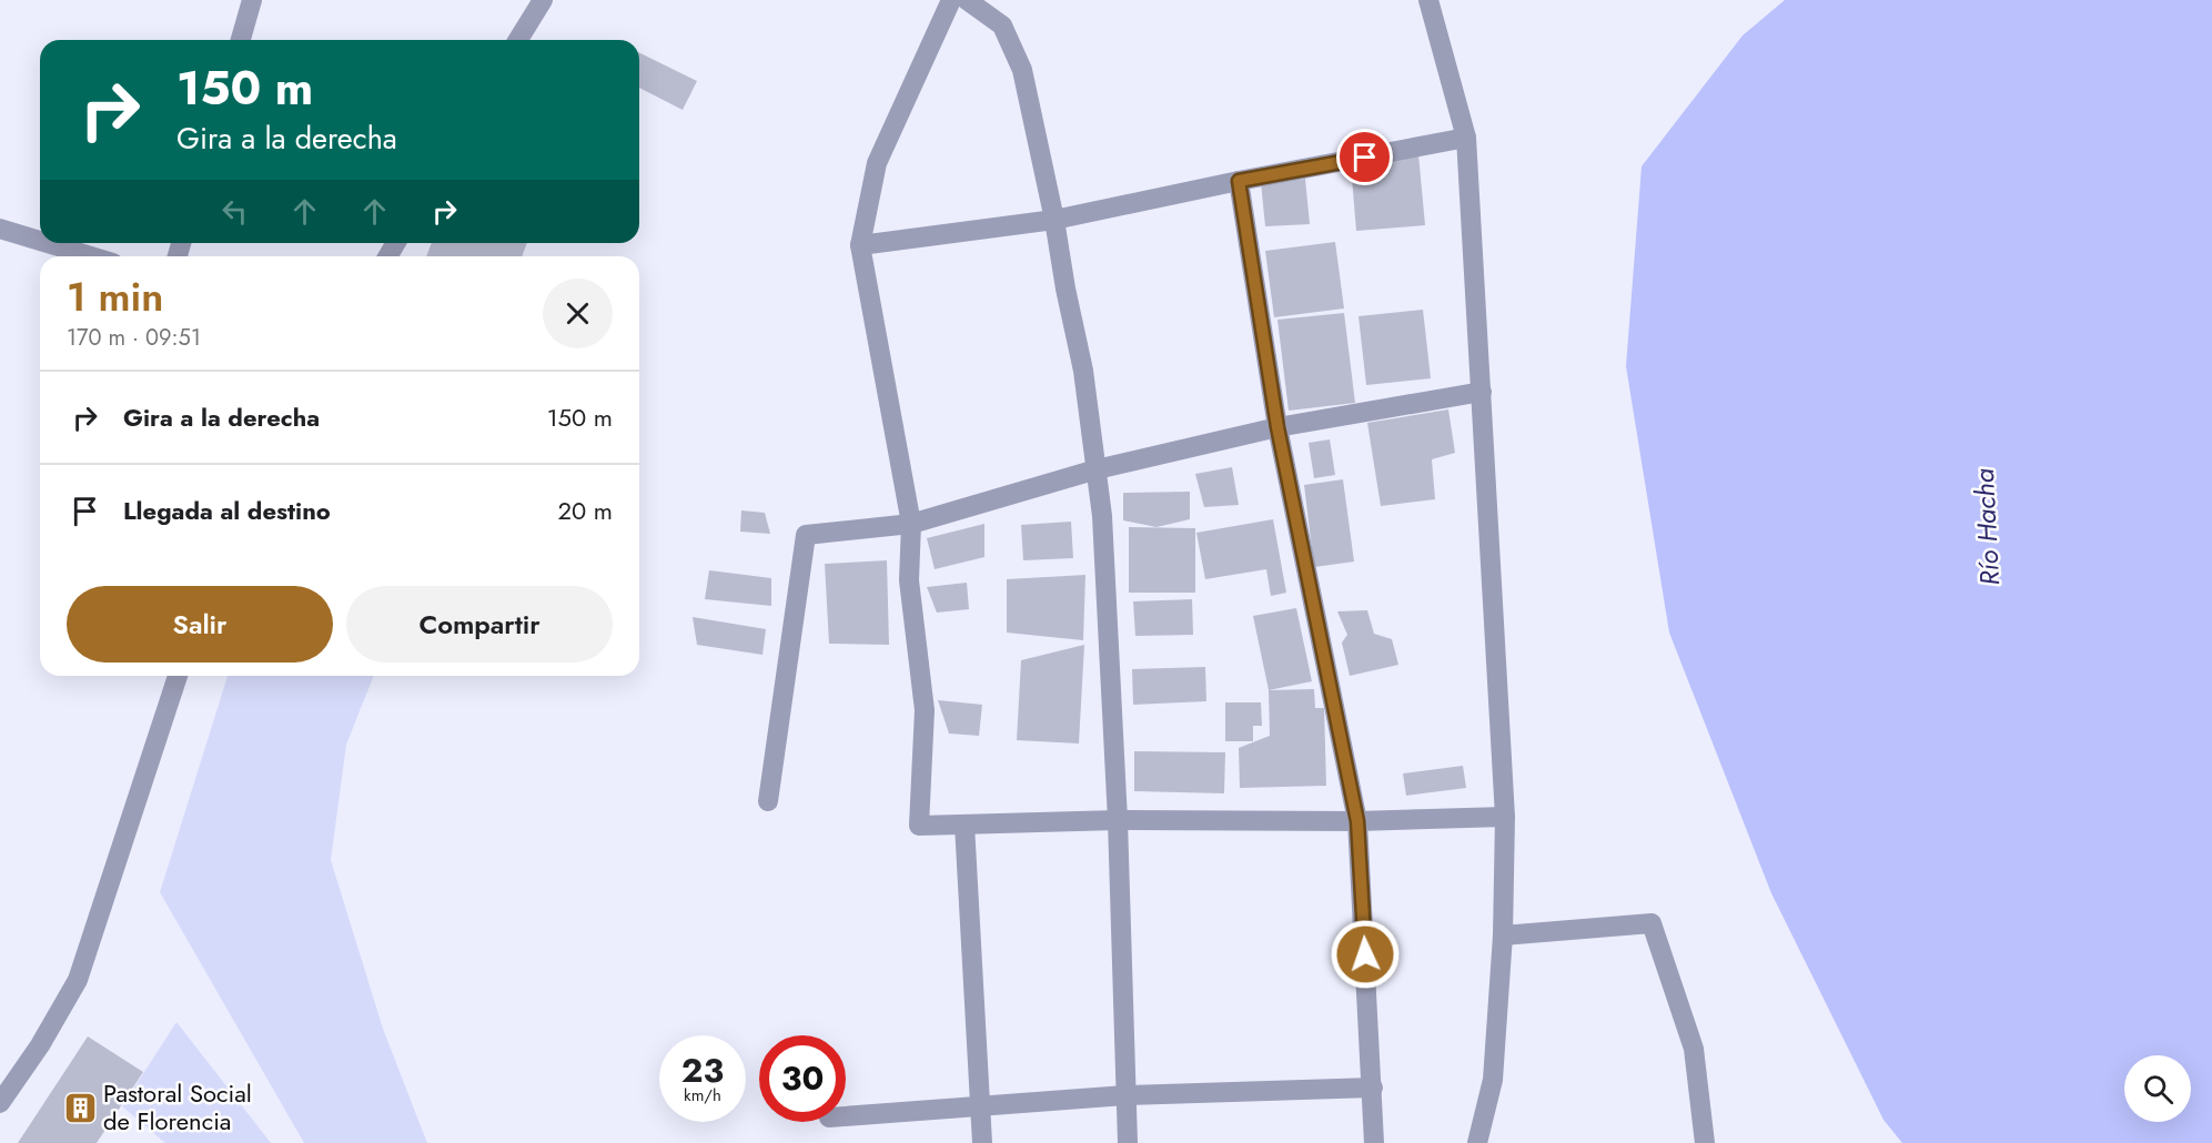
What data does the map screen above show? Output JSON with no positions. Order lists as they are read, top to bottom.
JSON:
{
  "water": ["Río Hacha"],
  "places": {
    "building": ["Pastoral Social de Florencia"]
  },
  "page": {
    "turn": ["150 m", "Gira a la derecha"],
    "heading": ["1 min", "170 m · 09:51"],
    "list": [
      {
        "name": "Gira a la derecha",
        "value": "150 m"
      },
      {
        "name": "Llegada al destino",
        "value": "20 m"
      }
    ],
    "buttons": ["Salir", "Compartir"],
    "speed": "23 km/h",
    "limit": "30"
  }
}
